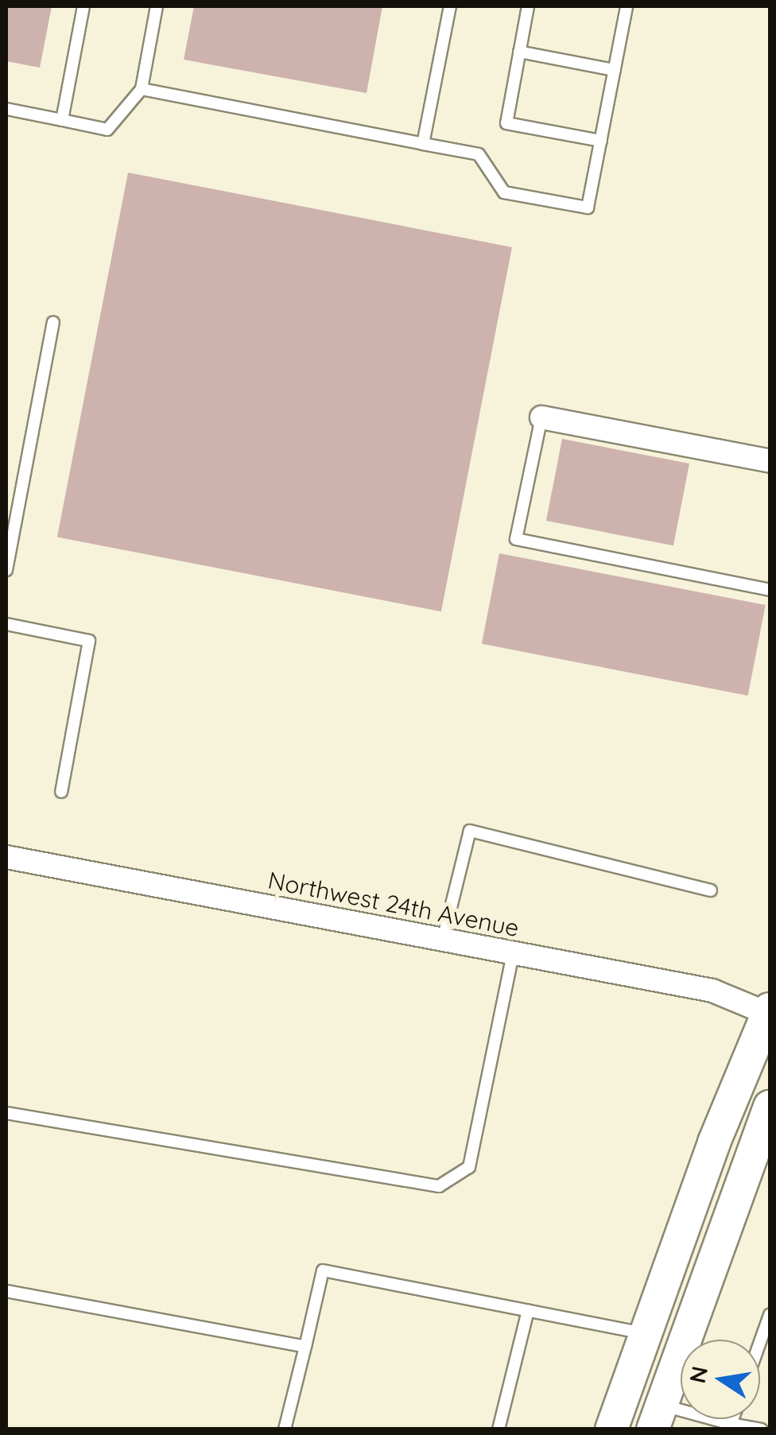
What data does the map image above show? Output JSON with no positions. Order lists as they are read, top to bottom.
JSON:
{
  "streets": {
    "street": ["Northwest 24th Avenue"]
  },
  "north": "left"
}
